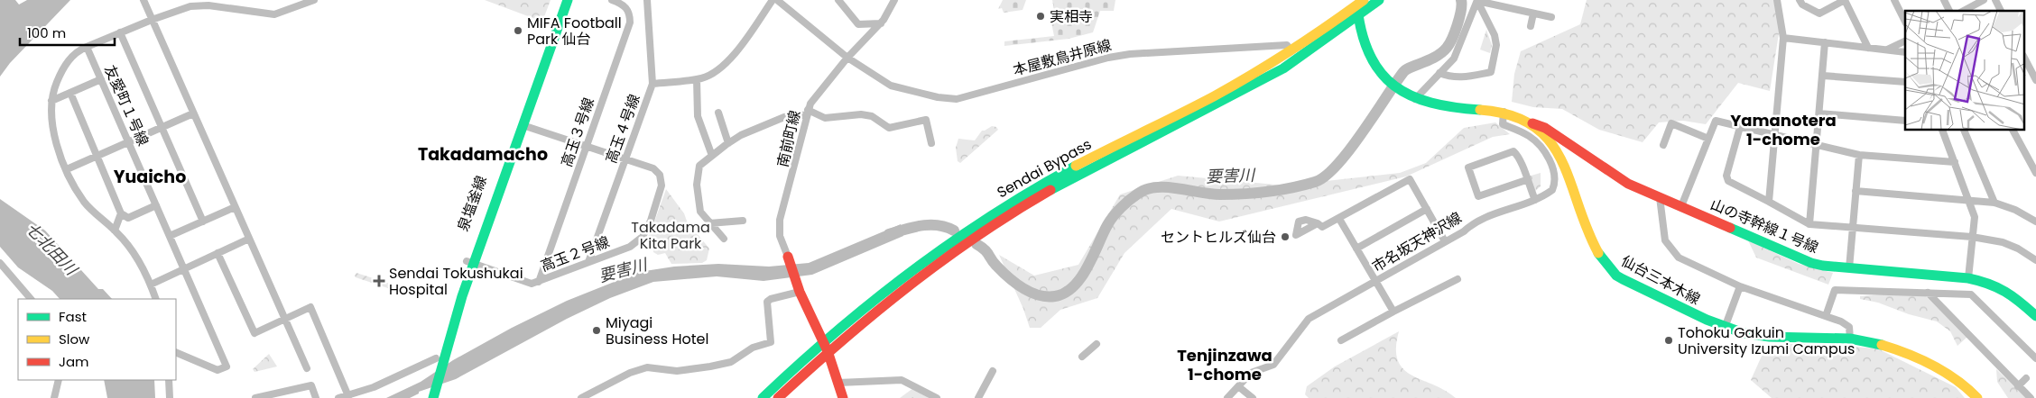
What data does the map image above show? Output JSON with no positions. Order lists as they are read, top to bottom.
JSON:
{
  "streets": {
    "main road": [
      "Sendai Bypass",
      "泉塩釜線",
      "山の寺幹線１号線",
      "仙台三本木線"
    ],
    "street": [
      "本屋敷鳥井原線",
      "友愛町１号線",
      "高玉４号線",
      "高玉３号線",
      "南前町線",
      "市名坂天神沢線",
      "高玉２号線"
    ]
  },
  "crossings": [
    ["本屋敷鳥井原線", "南前町線"],
    ["本屋敷鳥井原線", "Sendai Bypass"],
    ["高玉４号線", "高玉２号線"],
    ["高玉３号線", "高玉２号線"],
    ["Sendai Bypass", "仙台三本木線"],
    ["泉塩釜線", "高玉２号線"],
    ["山の寺幹線１号線", "仙台三本木線"],
    ["市名坂天神沢線", "仙台三本木線"]
  ],
  "districts": [
    "Yamanotera 1-chome",
    "Takadamacho",
    "Yuaicho",
    "Tenjinzawa 1-chome"
  ],
  "water": ["要害川", "七北田川"],
  "parks": ["Takadama Kita Park"],
  "places": {
    "other": [
      "実相寺",
      "MIFA Football Park 仙台",
      "セントヒルズ仙台",
      "Miyagi Business Hotel",
      "Tohoku Gakuin University Izumi Campus"
    ],
    "health": ["Sendai Tokushukai Hospital"]
  },
  "legend": ["Fast", "Slow", "Jam"],
  "scale_bar": "100 m"
}
